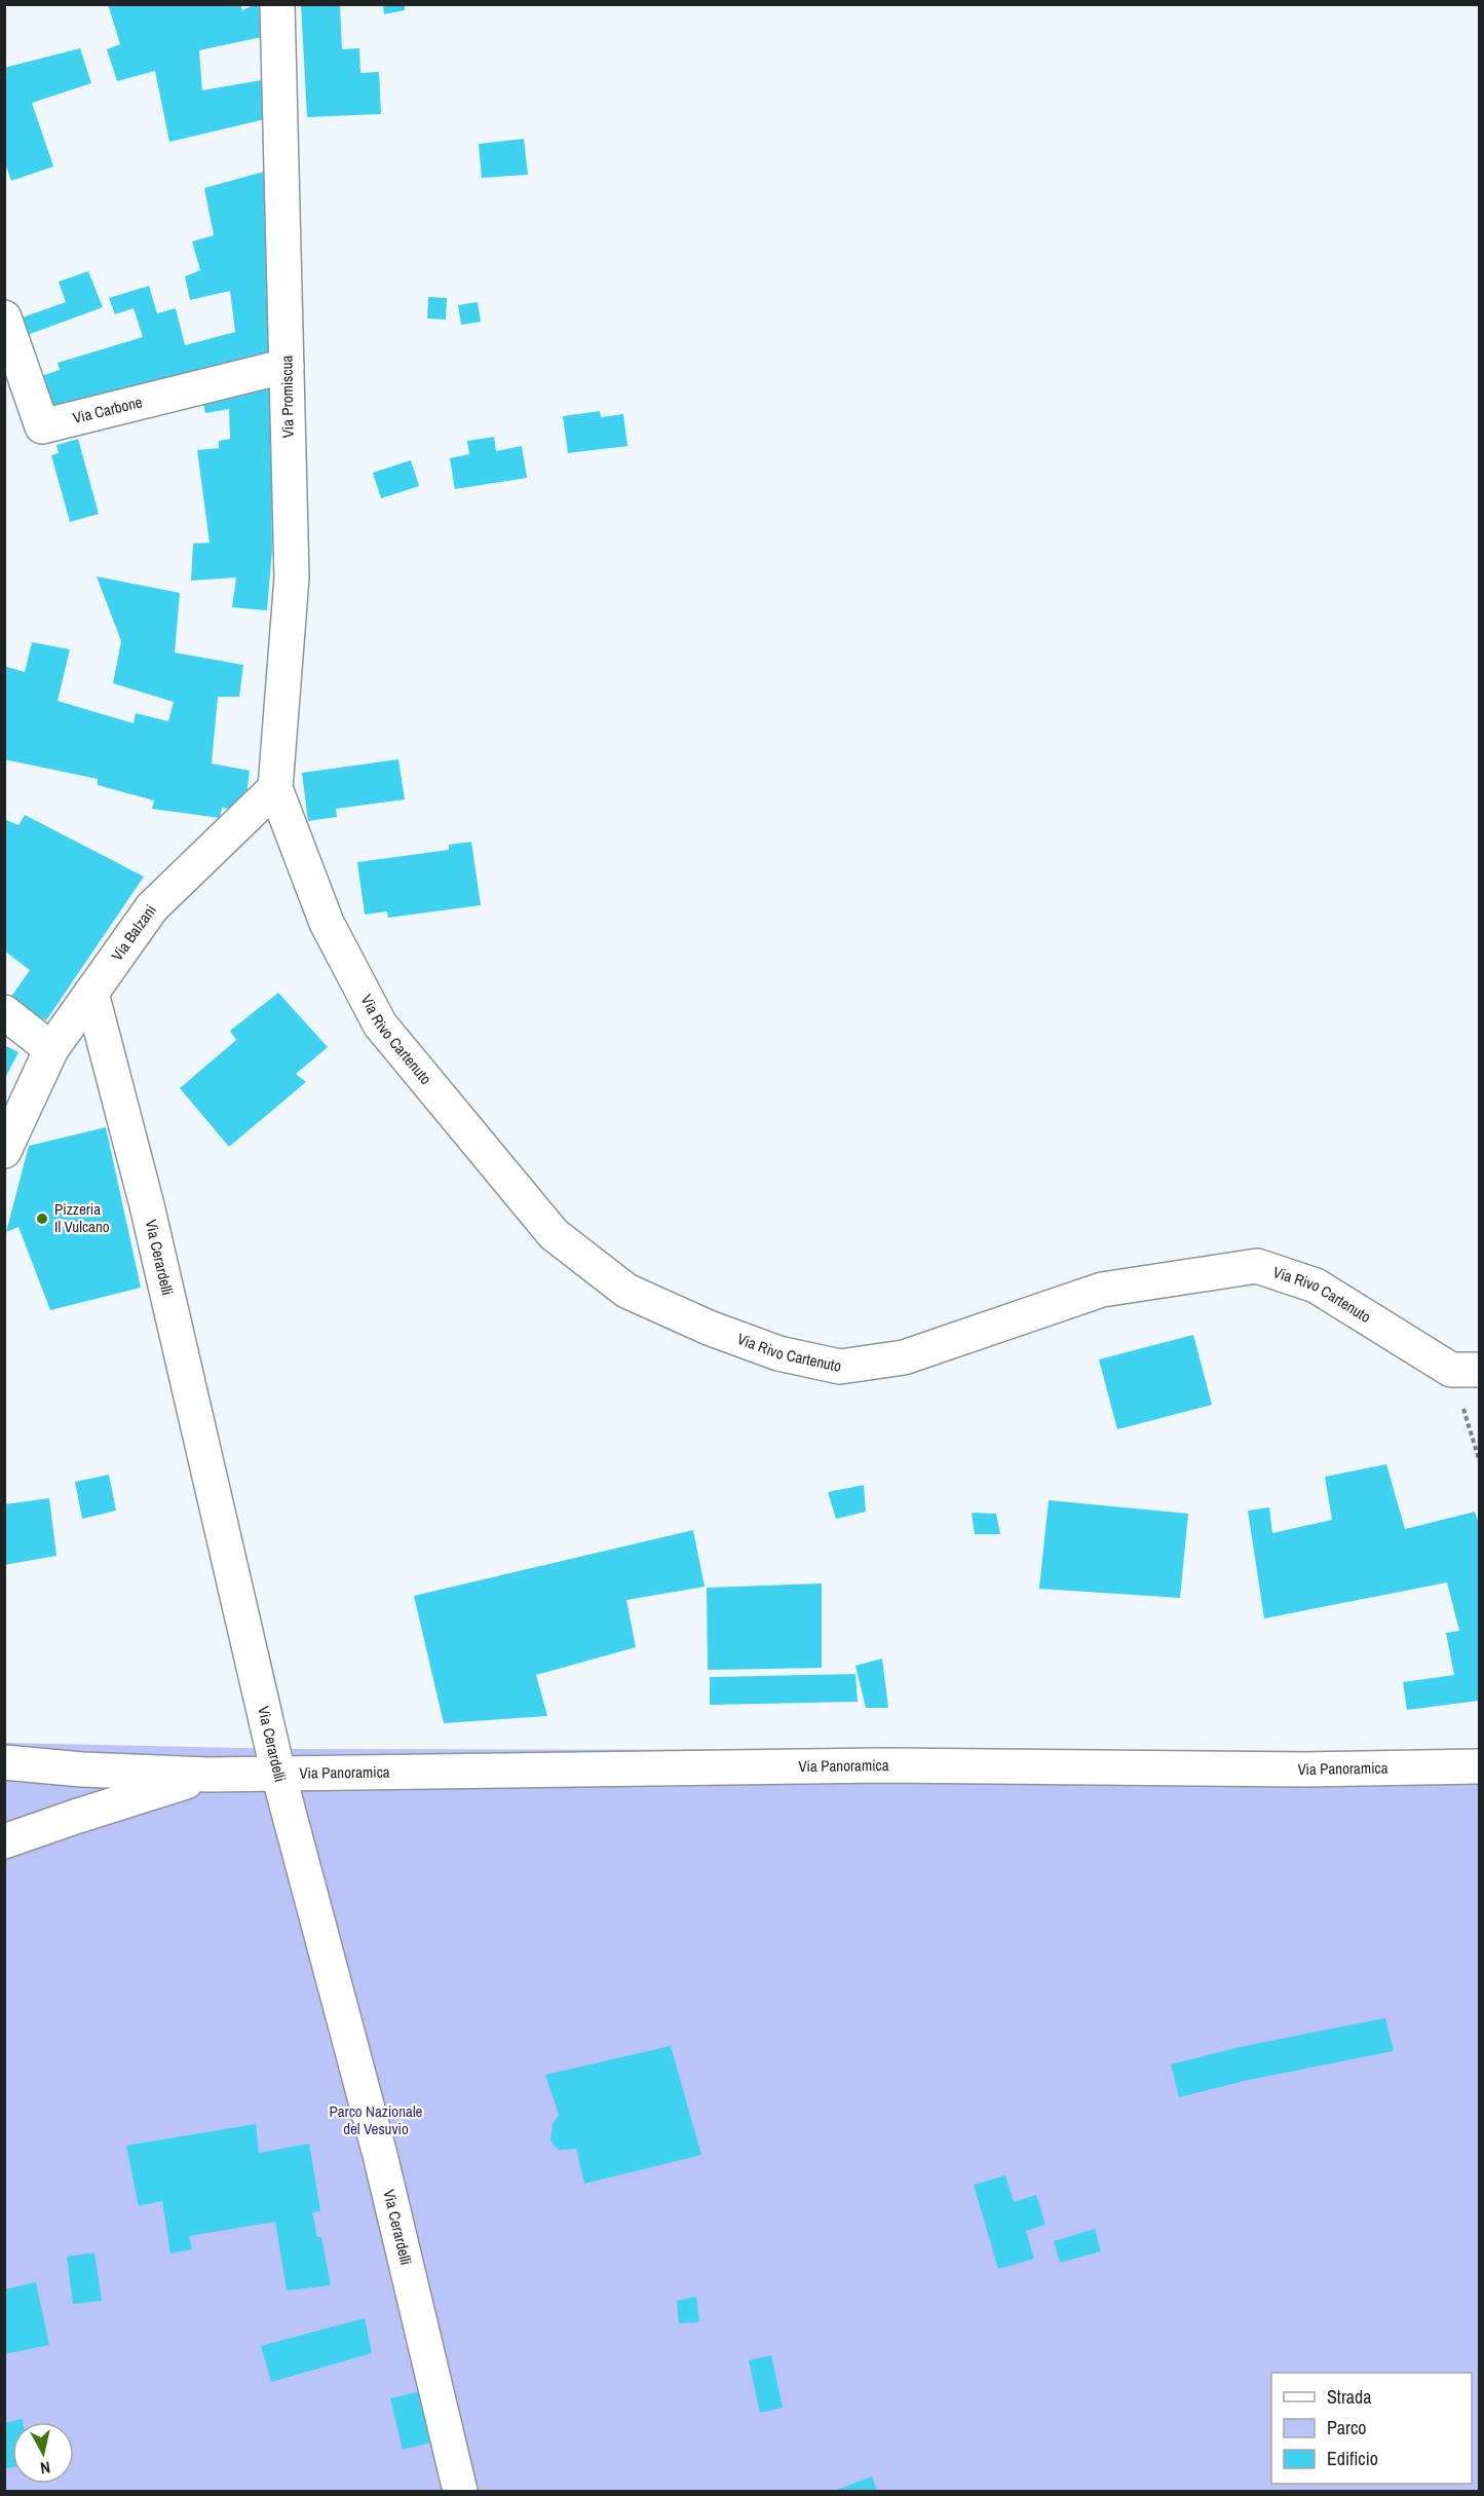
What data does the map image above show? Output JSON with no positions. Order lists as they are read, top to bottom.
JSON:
{
  "streets": {
    "street": [
      "Via Promiscua",
      "Via Carbone",
      "Via Balzani",
      "Via Rivo Cartenuto",
      "Via Cerardelli",
      "Via Panoramica"
    ]
  },
  "crossings": [
    ["Via Promiscua", "Via Carbone"],
    ["Via Promiscua", "Via Balzani"],
    ["Via Promiscua", "Via Rivo Cartenuto"],
    ["Via Balzani", "Via Rivo Cartenuto"],
    ["Via Balzani", "Via Cerardelli"],
    ["Via Cerardelli", "Via Panoramica"]
  ],
  "parks": ["Parco Nazionale del Vesuvio"],
  "places": ["Pizzeria Il Vulcano"],
  "legend": ["Strada", "Parco", "Edificio"],
  "north": "bottom"
}
